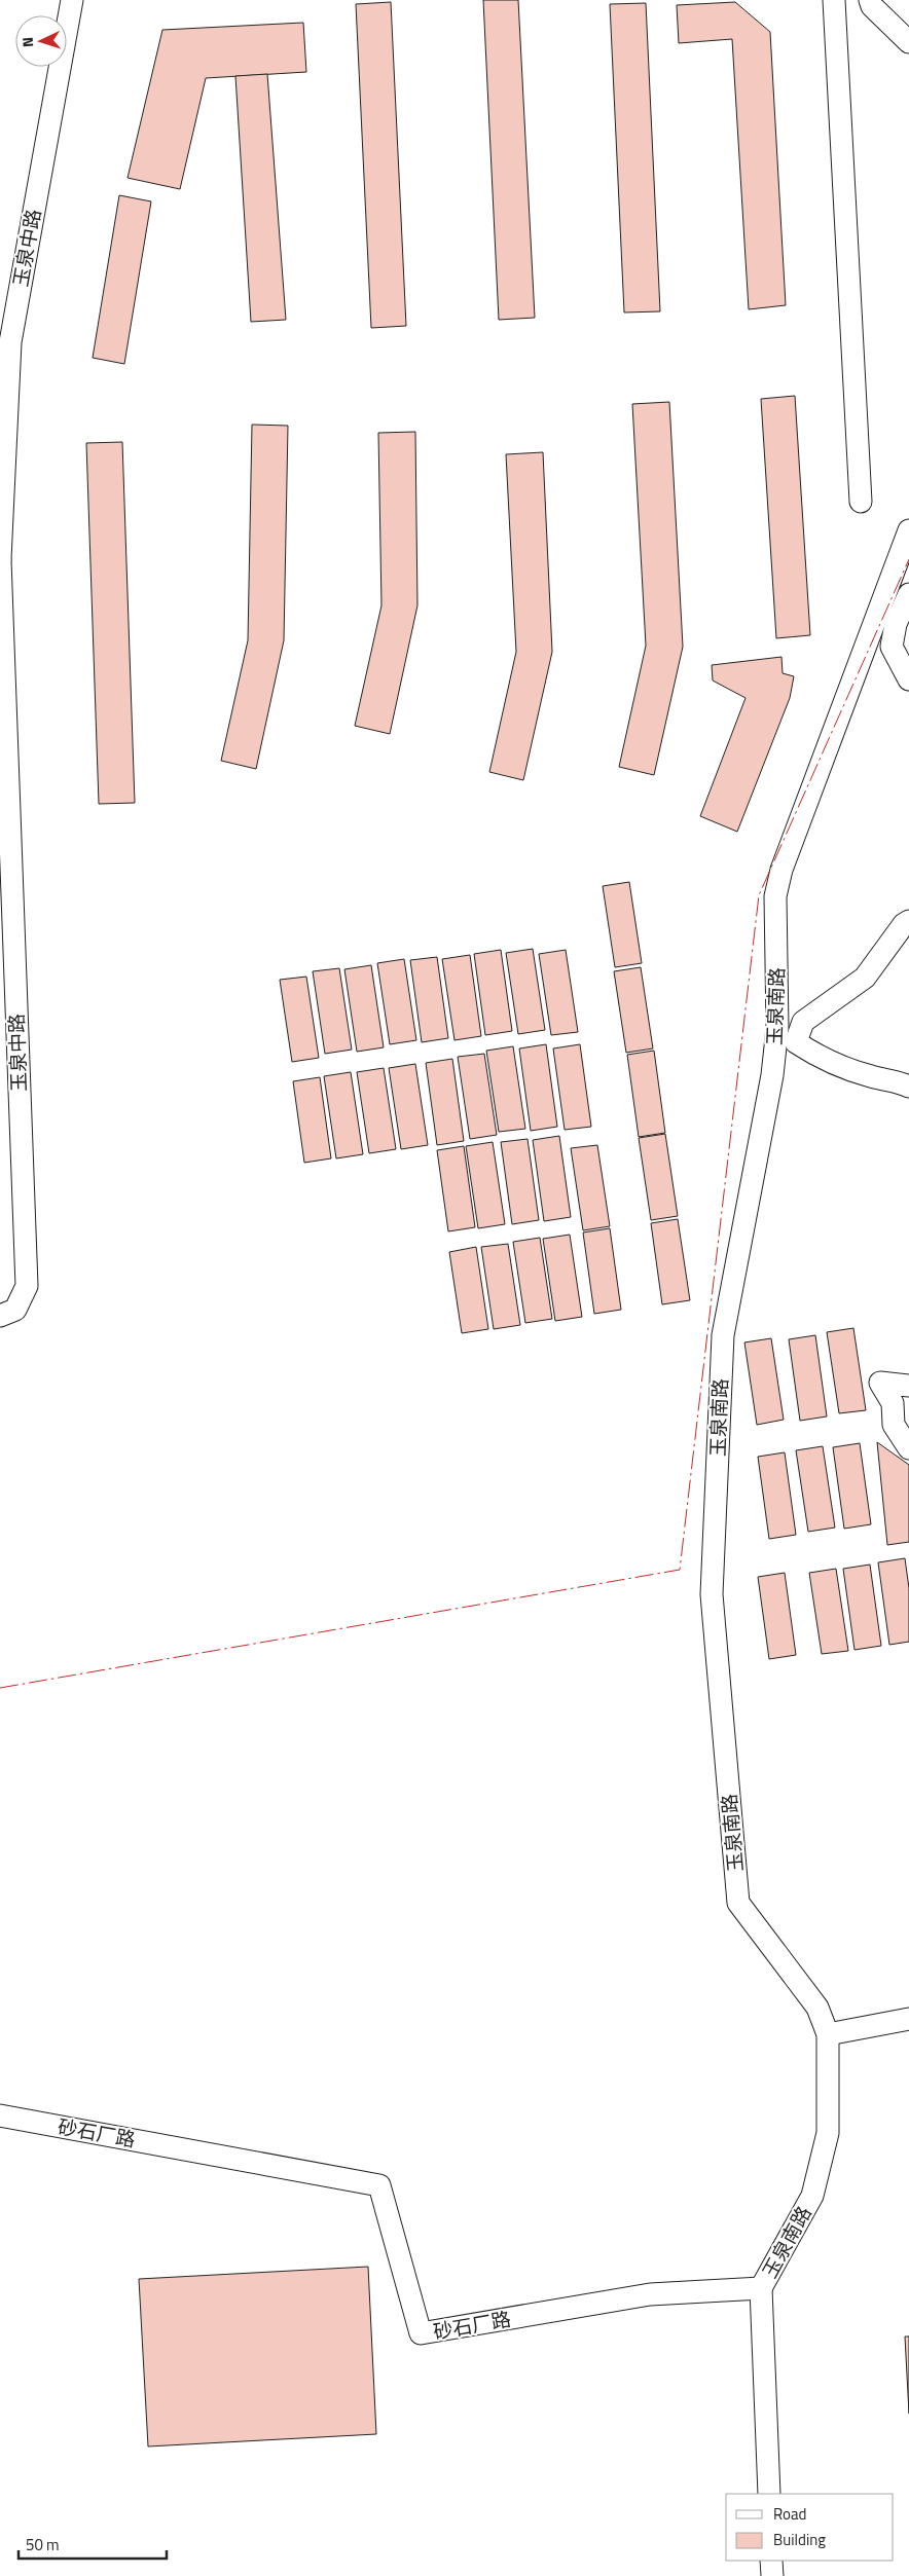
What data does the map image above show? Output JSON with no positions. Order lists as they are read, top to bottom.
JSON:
{
  "streets": {
    "street": ["玉泉中路", "玉泉南路", "砂石厂路"]
  },
  "crossings": [
    ["玉泉南路", "砂石厂路"]
  ],
  "legend": ["Road", "Building"],
  "scale_bar": "50 m",
  "north": "left"
}
